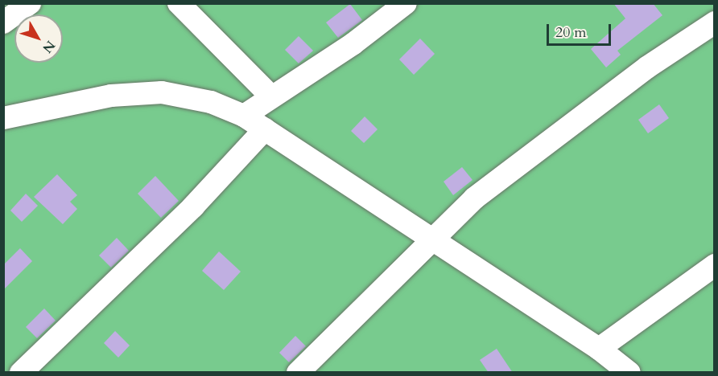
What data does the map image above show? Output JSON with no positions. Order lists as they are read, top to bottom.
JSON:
{
  "scale_bar": "20 m",
  "north": "bottom right"
}
